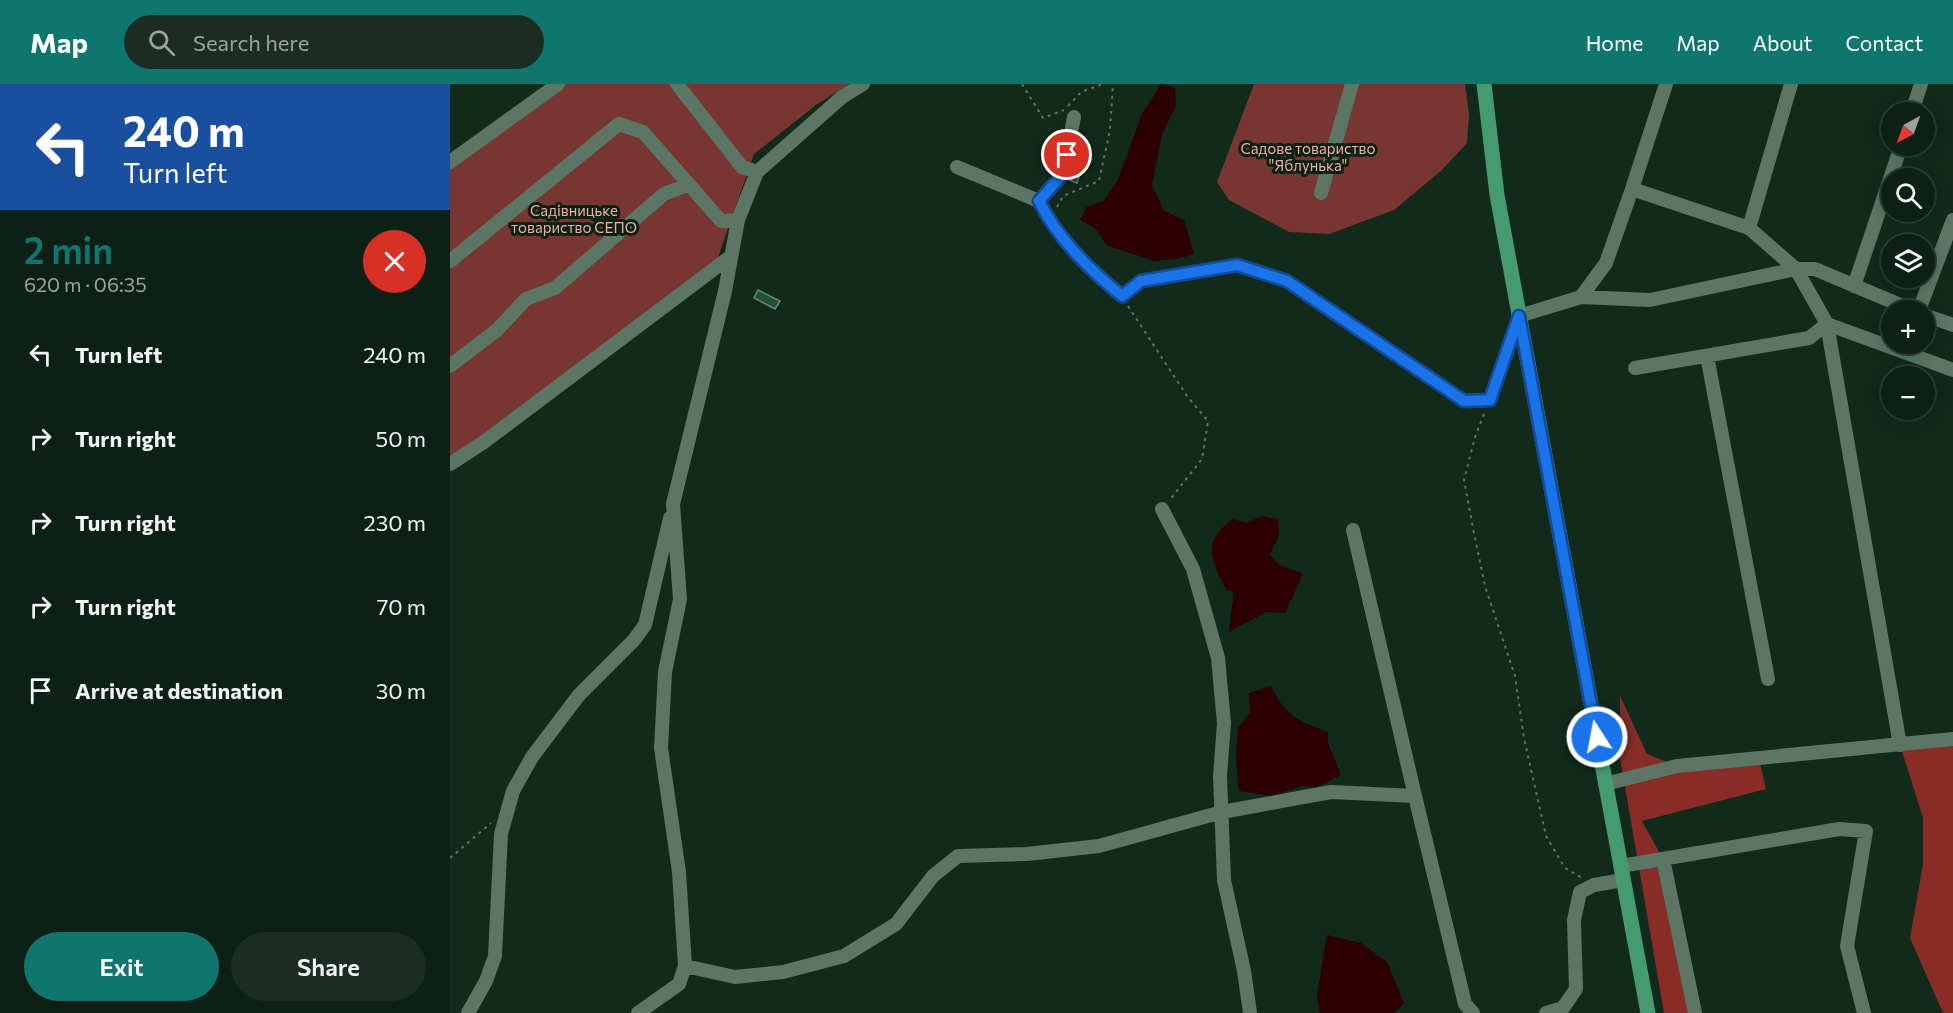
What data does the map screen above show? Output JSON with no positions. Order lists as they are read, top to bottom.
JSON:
{
  "parks": ["Садове товариство \"Яблунька\"", "Садівницьке товариство СЕПО"],
  "north": "bottom left",
  "page": {
    "header": "Map",
    "search": "Search here",
    "nav": [
      "Home",
      "Map",
      "About",
      "Contact"
    ],
    "turn": ["240 m", "Turn left"],
    "map_buttons": ["+", "−"],
    "heading": ["2 min", "620 m · 06:35"],
    "list": [
      {
        "name": "Turn left",
        "value": "240 m"
      },
      {
        "name": "Turn right",
        "value": "50 m"
      },
      {
        "name": "Turn right",
        "value": "230 m"
      },
      {
        "name": "Turn right",
        "value": "70 m"
      },
      {
        "name": "Arrive at destination",
        "value": "30 m"
      }
    ],
    "buttons": ["Exit", "Share"]
  }
}
